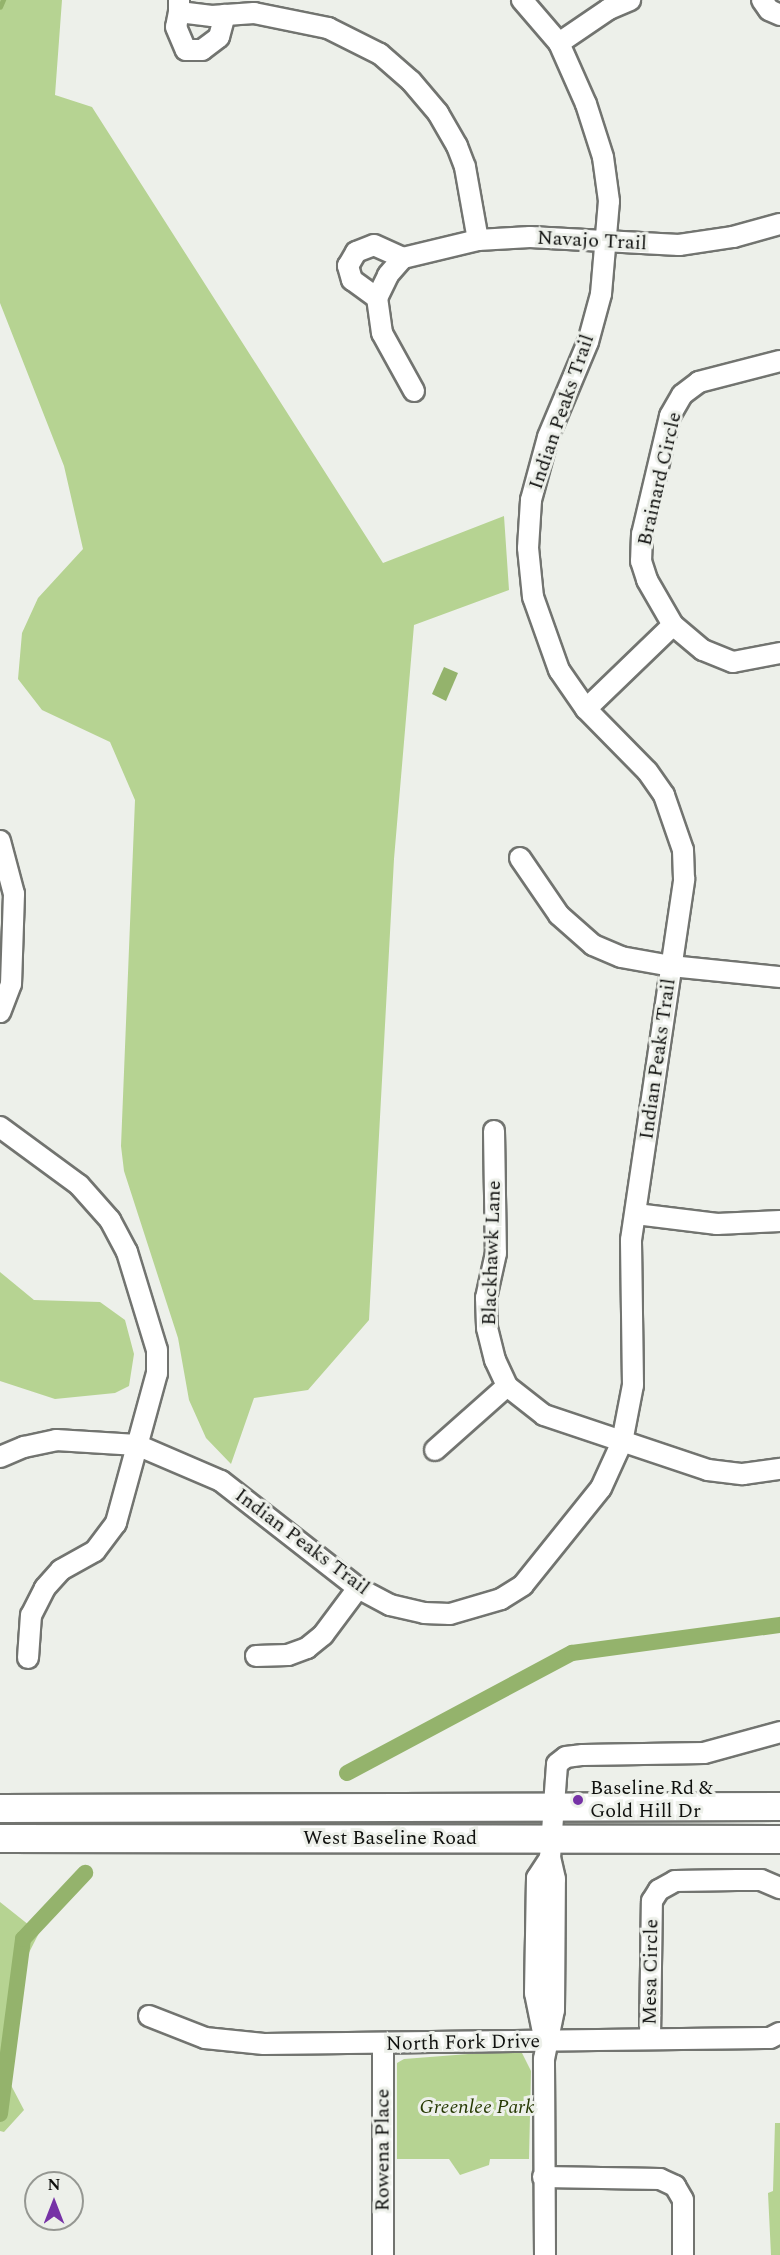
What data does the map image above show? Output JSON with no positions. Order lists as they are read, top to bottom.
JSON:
{
  "streets": {
    "main road": ["West Baseline Road"],
    "street": [
      "Navajo Trail",
      "Indian Peaks Trail",
      "Brainard Circle",
      "Blackhawk Lane",
      "Mesa Circle",
      "North Fork Drive",
      "Rowena Place"
    ]
  },
  "crossings": [
    ["Navajo Trail", "Indian Peaks Trail"],
    ["Indian Peaks Trail", "Blackhawk Lane"],
    ["Mesa Circle", "North Fork Drive"],
    ["North Fork Drive", "Rowena Place"]
  ],
  "parks": ["Greenlee Park"],
  "places": ["Baseline Rd & Gold Hill Dr"],
  "north": "top"
}
